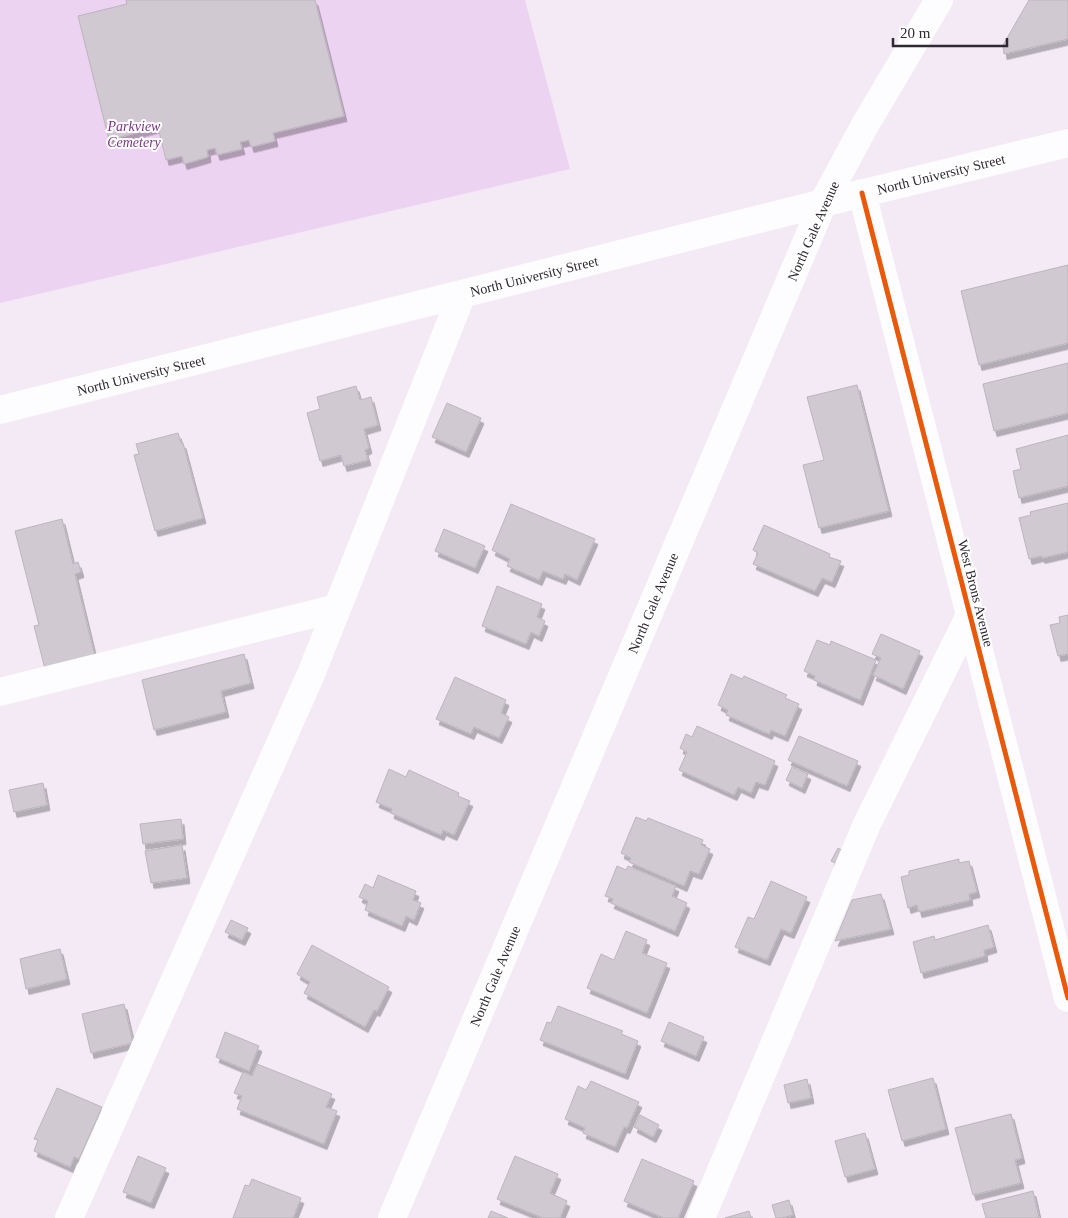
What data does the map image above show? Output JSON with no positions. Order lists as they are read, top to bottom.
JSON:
{
  "streets": {
    "main road": ["North University Street", "North Gale Avenue", "West Brons Avenue"]
  },
  "crossings": [
    ["North University Street", "North Gale Avenue"],
    ["North University Street", "West Brons Avenue"]
  ],
  "parks": ["Parkview Cemetery"],
  "scale_bar": "20 m"
}
